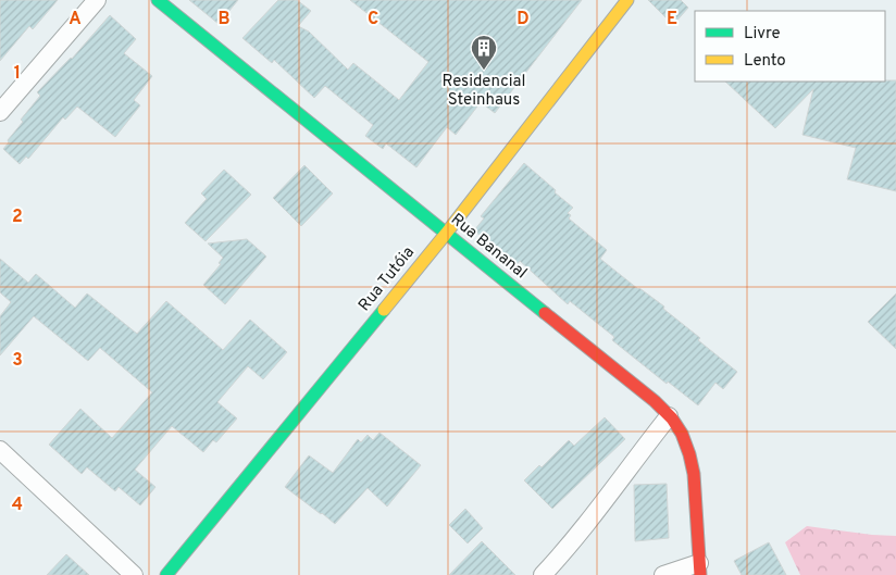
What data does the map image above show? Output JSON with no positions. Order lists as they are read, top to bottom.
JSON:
{
  "streets": {
    "street": ["Rua Bananal", "Rua Tutóia"]
  },
  "crossings": [
    ["Rua Bananal", "Rua Tutóia"]
  ],
  "places": {
    "building": ["Residencial Steinhaus"]
  },
  "legend": ["Livre", "Lento"],
  "grid": {
    "columns": [
      "A",
      "B",
      "C",
      "D",
      "E"
    ],
    "rows": [
      "1",
      "2",
      "3",
      "4"
    ]
  }
}
